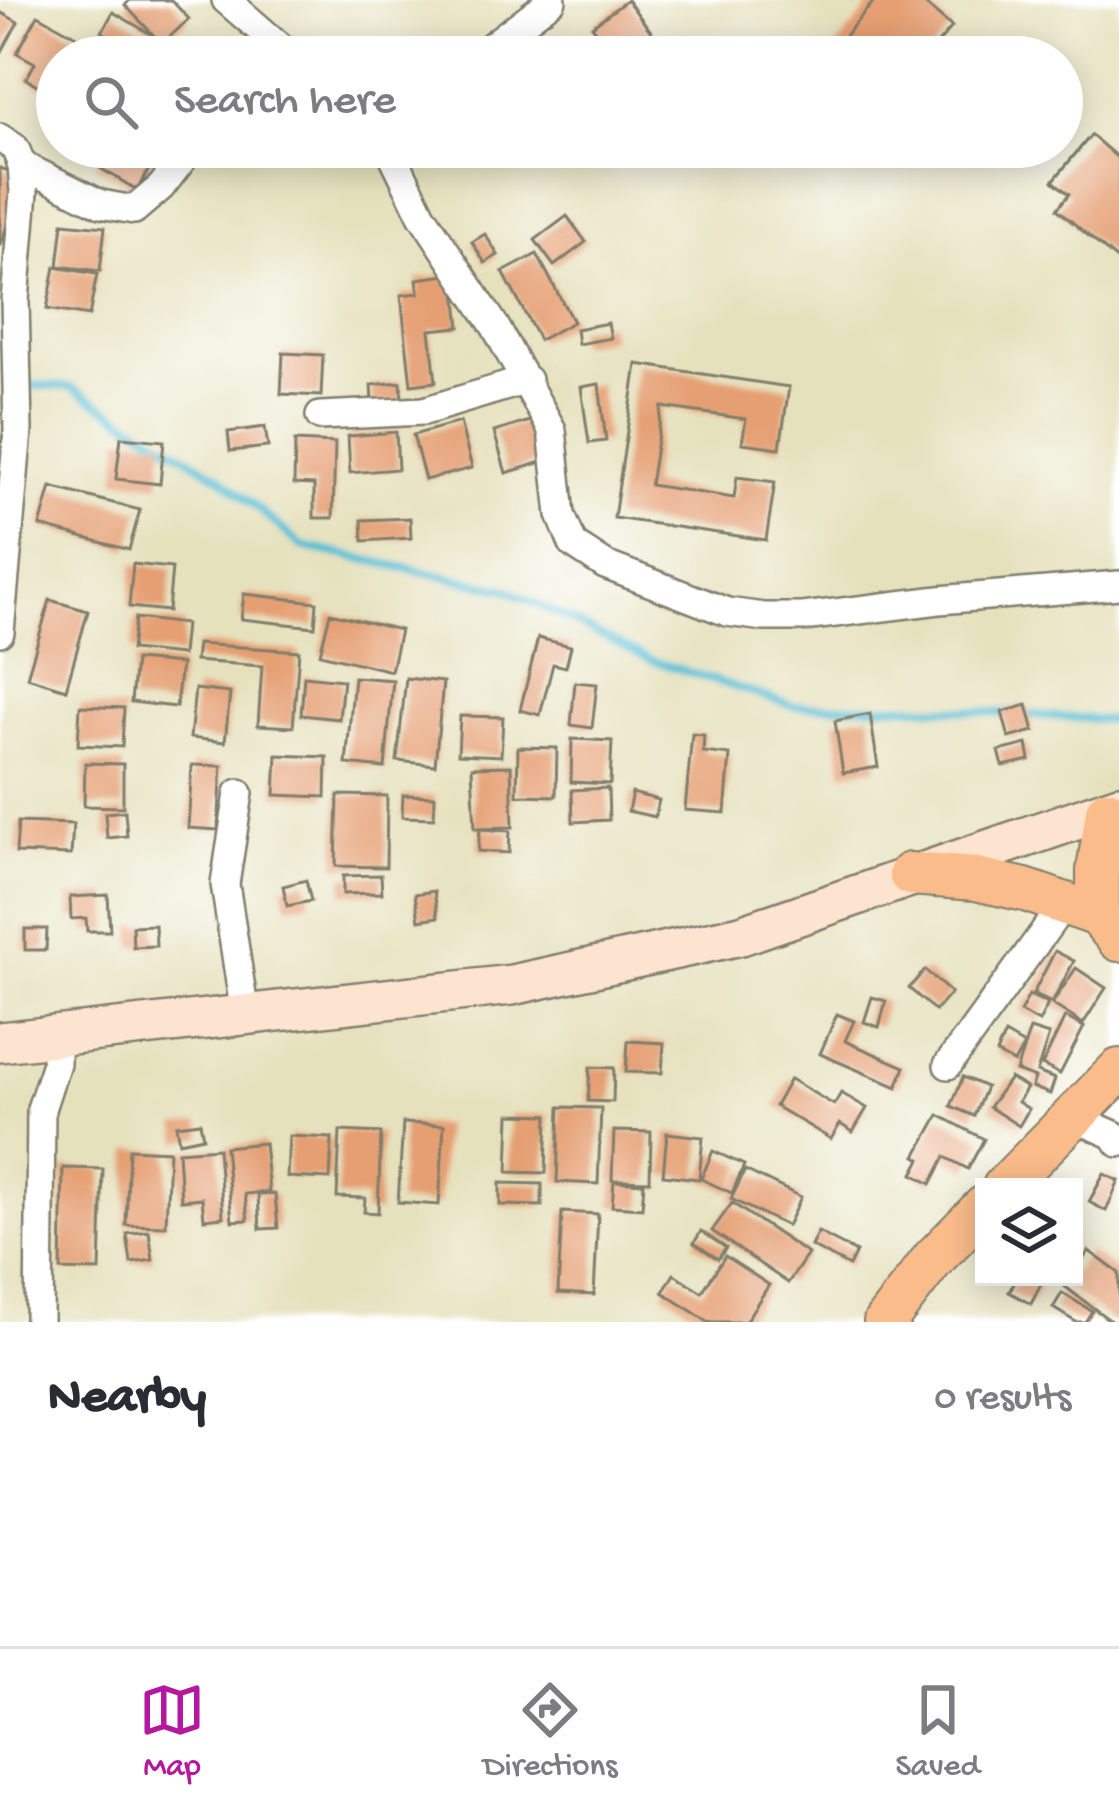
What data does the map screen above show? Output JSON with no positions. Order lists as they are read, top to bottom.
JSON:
{
  "page": {
    "search": "Search here",
    "heading": ["Nearby", "0 results"],
    "nav": ["Map", "Directions", "Saved"]
  }
}
